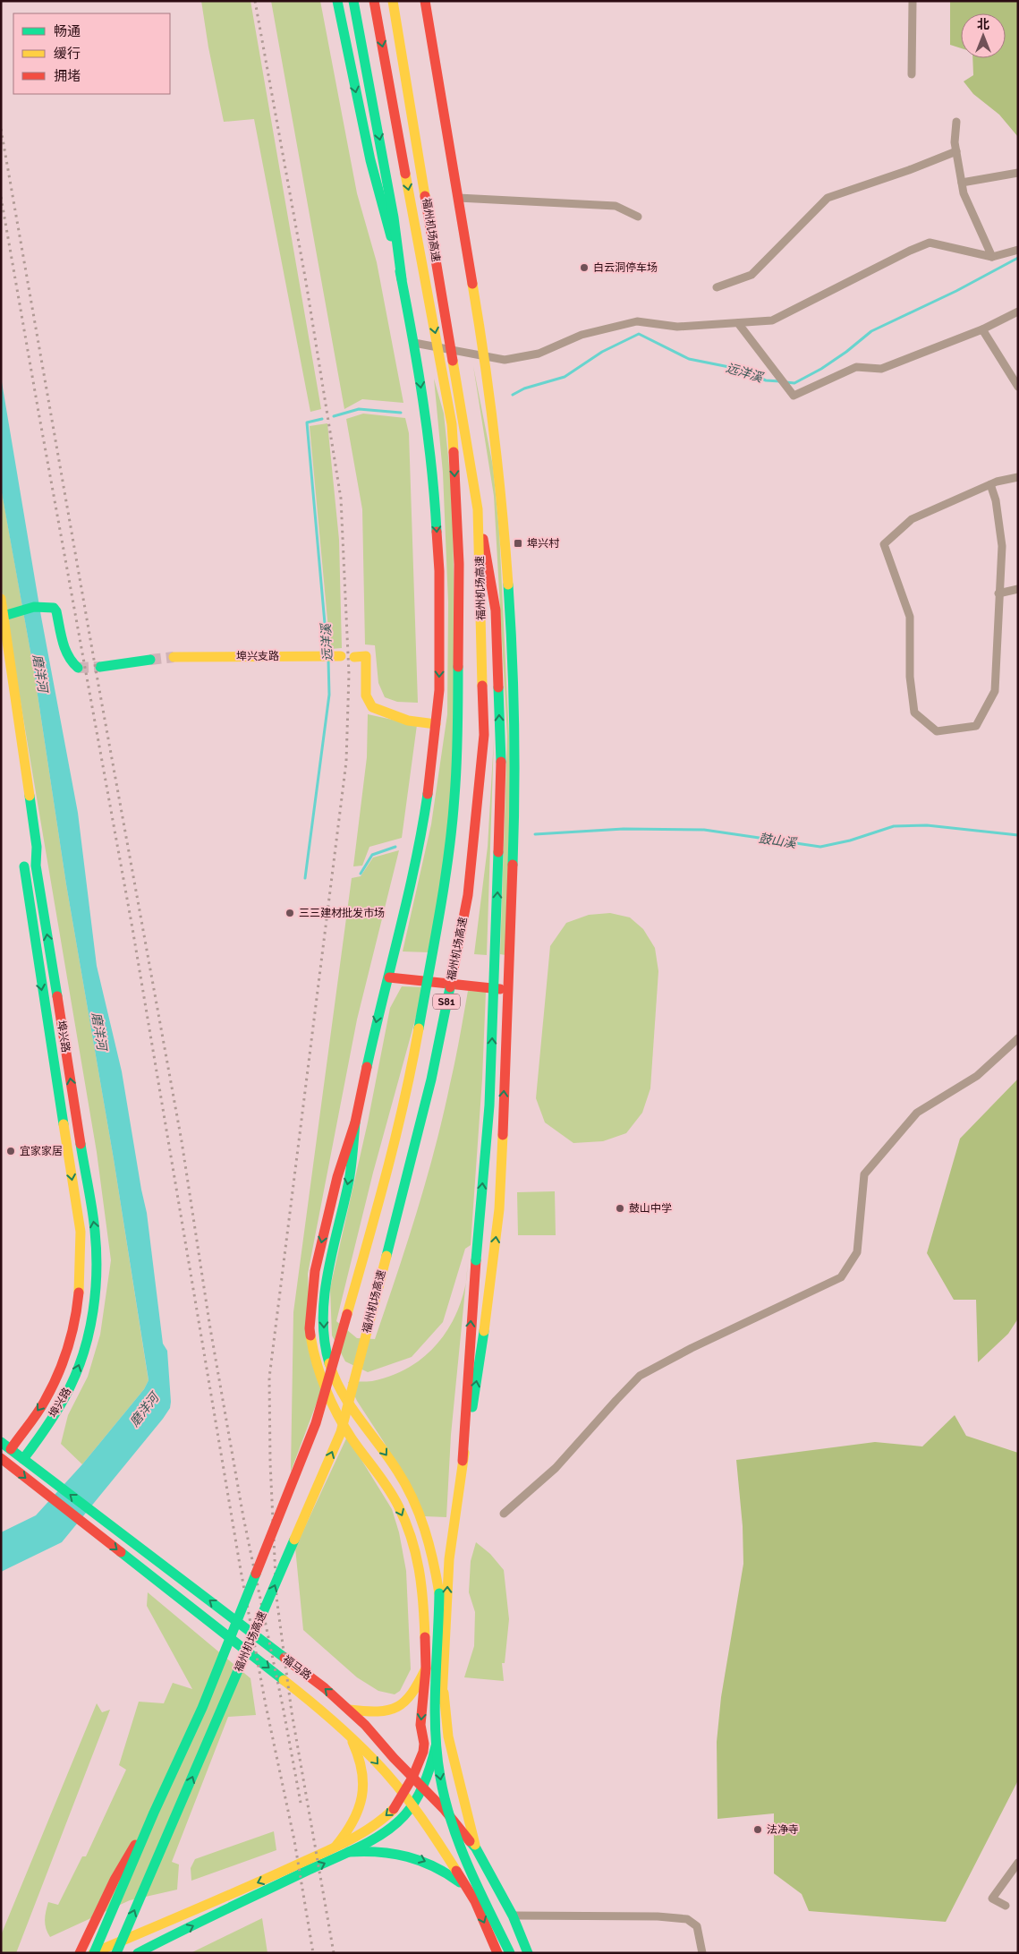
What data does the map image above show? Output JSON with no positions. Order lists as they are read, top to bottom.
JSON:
{
  "streets": {
    "main road": [
      "福州机场高速",
      "埠兴支路",
      "S81",
      "埠兴路",
      "福马路"
    ]
  },
  "crossings": [
    ["埠兴路", "福马路"]
  ],
  "water": ["远洋溪", "磨洋河", "鼓山溪"],
  "places": {
    "other": [
      "白云洞停车场",
      "三三建材批发市场",
      "宜家家居",
      "鼓山中学",
      "法净寺"
    ],
    "transit": ["埠兴村"]
  },
  "legend": ["畅通", "缓行", "拥堵"],
  "north": "top"
}
